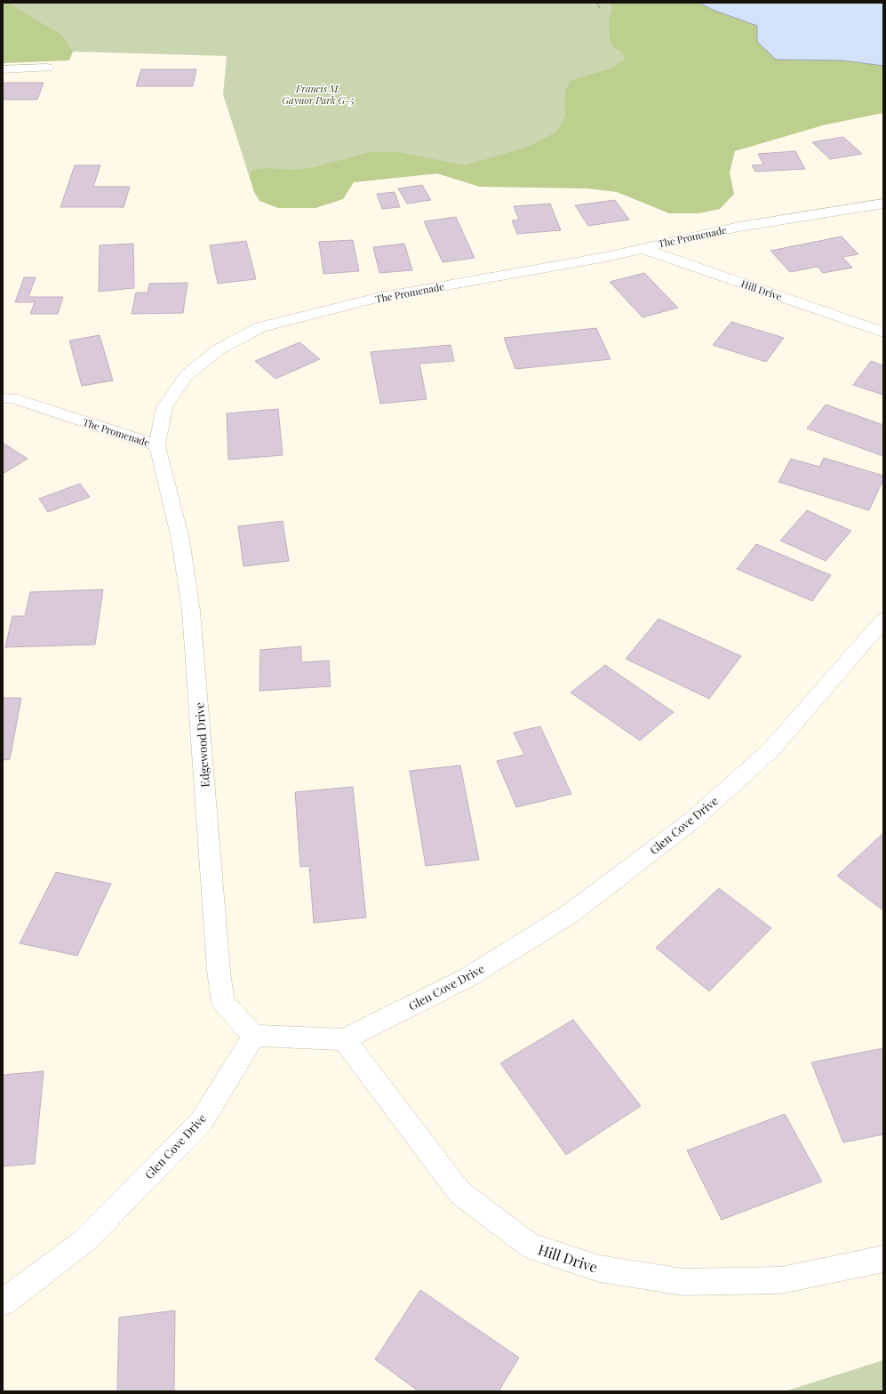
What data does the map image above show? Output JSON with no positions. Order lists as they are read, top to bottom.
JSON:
{
  "streets": {
    "street": [
      "The Promenade",
      "Hill Drive",
      "Edgewood Drive",
      "Glen Cove Drive"
    ]
  },
  "crossings": [
    ["The Promenade", "Hill Drive"],
    ["The Promenade", "Edgewood Drive"],
    ["Hill Drive", "Glen Cove Drive"],
    ["Edgewood Drive", "Glen Cove Drive"]
  ],
  "parks": ["Francis M. Gaynor Park G-5"]
}
